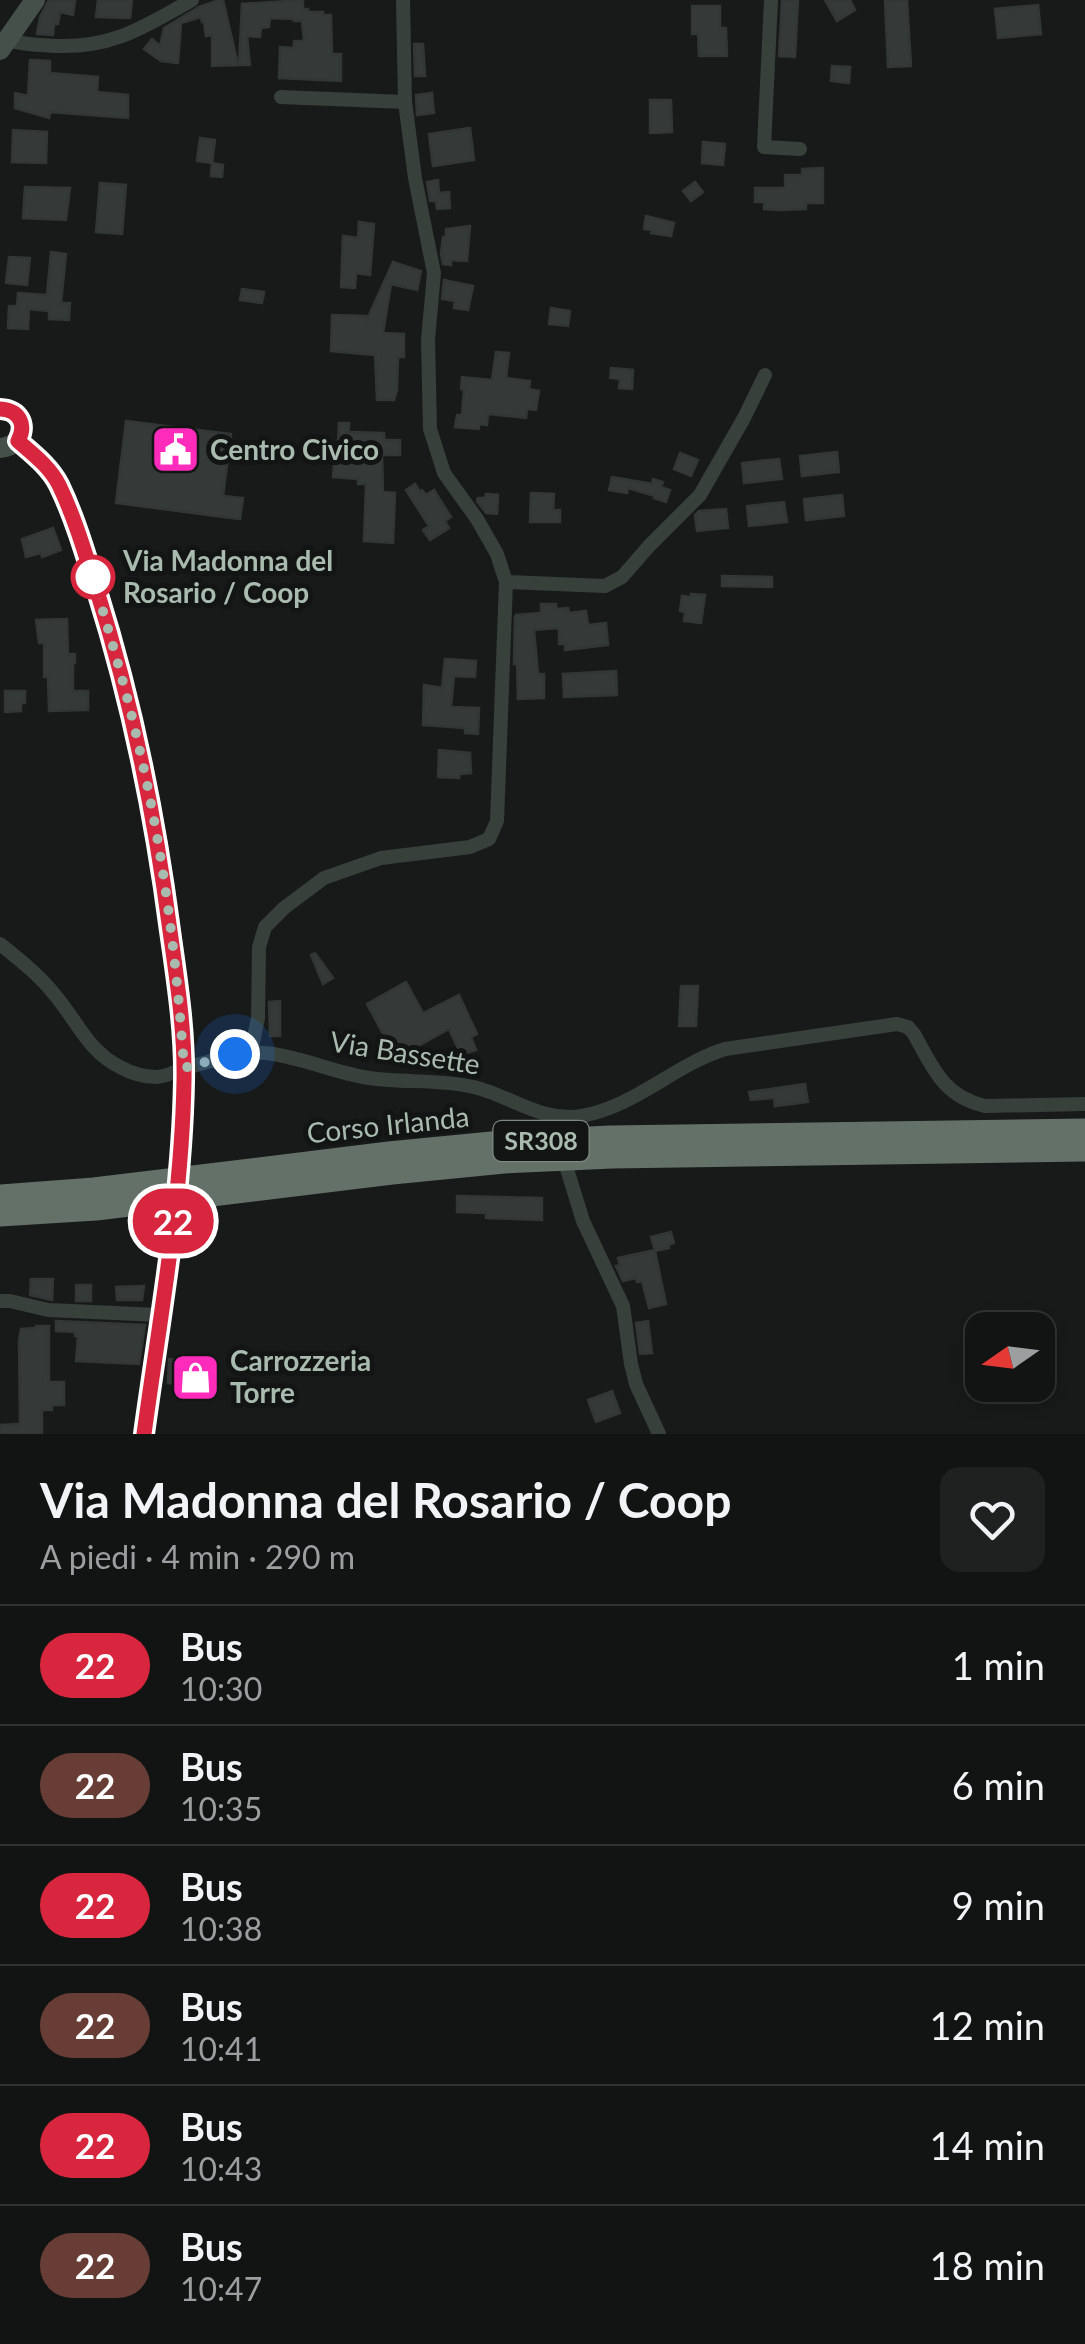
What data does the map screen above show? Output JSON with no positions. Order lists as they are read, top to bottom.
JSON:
{
  "streets": {
    "highway": ["Corso Irlanda", "SR308"],
    "street": ["Via Bassette"]
  },
  "places": {
    "public building": ["Centro Civico"],
    "other": ["Via Madonna del Rosario / Coop"],
    "shop": ["Carrozzeria Torre"]
  },
  "lines": ["bus line 22"],
  "north": "left",
  "page": {
    "on_map": "22",
    "heading": ["Via Madonna del Rosario / Coop", "A piedi · 4 min · 290 m"],
    "list": [
      {
        "mark": "22",
        "name": "Bus",
        "note": "10:30",
        "value": "1 min"
      },
      {
        "mark": "22",
        "name": "Bus",
        "note": "10:35",
        "value": "6 min"
      },
      {
        "mark": "22",
        "name": "Bus",
        "note": "10:38",
        "value": "9 min"
      },
      {
        "mark": "22",
        "name": "Bus",
        "note": "10:41",
        "value": "12 min"
      },
      {
        "mark": "22",
        "name": "Bus",
        "note": "10:43",
        "value": "14 min"
      },
      {
        "mark": "22",
        "name": "Bus",
        "note": "10:47",
        "value": "18 min"
      }
    ]
  }
}
